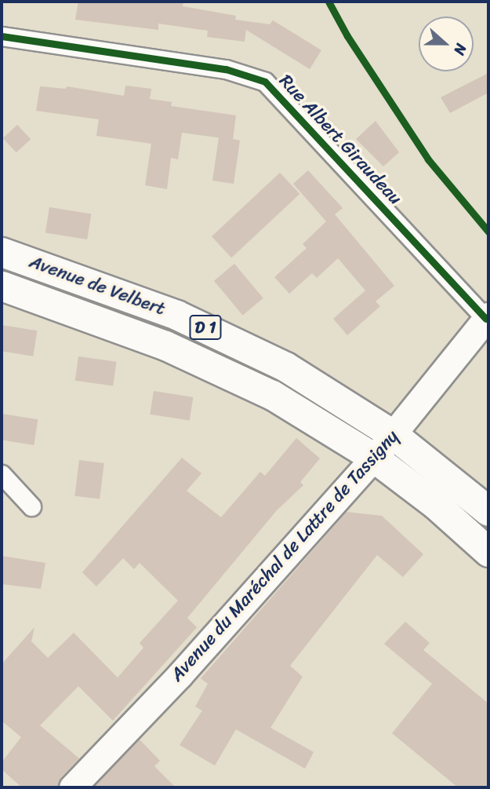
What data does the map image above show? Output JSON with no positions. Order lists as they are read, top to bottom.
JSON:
{
  "streets": {
    "main road": ["Avenue de Velbert", "D 1", "Avenue du Maréchal de Lattre de Tassigny"],
    "street": ["Rue Albert Giraudeau"]
  },
  "crossings": [
    ["Rue Albert Giraudeau", "Avenue du Maréchal de Lattre de Tassigny"],
    ["Avenue de Velbert", "D 1"],
    ["Avenue de Velbert", "Avenue du Maréchal de Lattre de Tassigny"],
    ["D 1", "Avenue du Maréchal de Lattre de Tassigny"]
  ],
  "north": "right"
}
